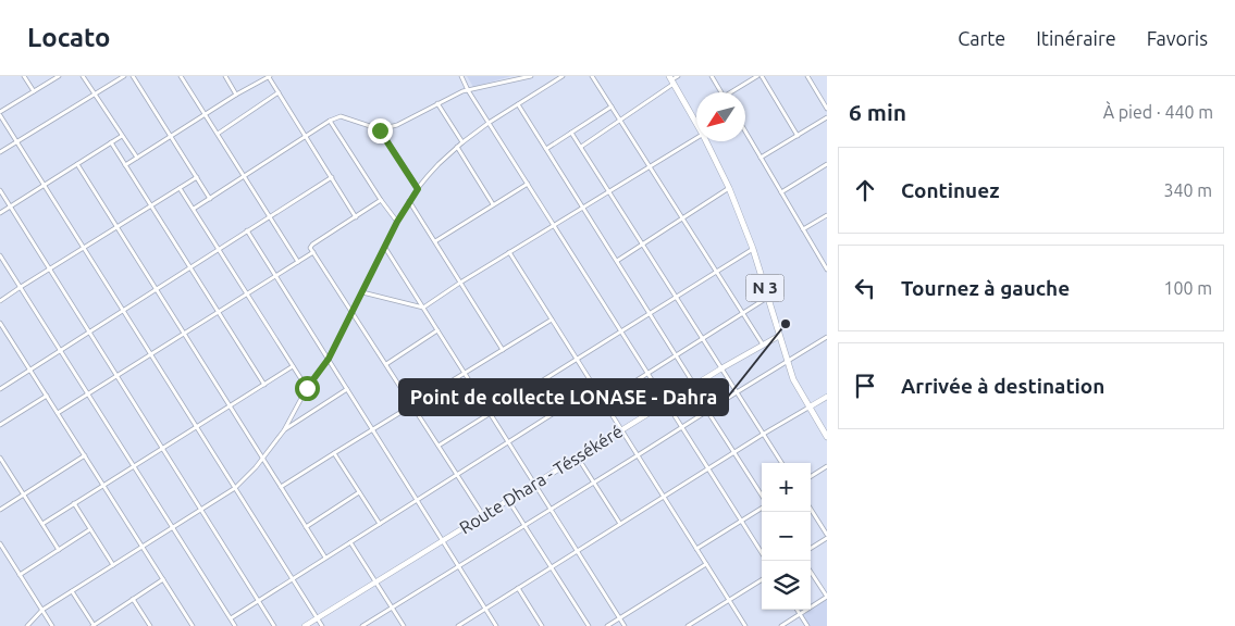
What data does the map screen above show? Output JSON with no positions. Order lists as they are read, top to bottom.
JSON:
{
  "streets": {
    "main road": ["N 3"],
    "street": ["Route Dhara - Téssékéré"]
  },
  "crossings": [
    ["N 3", "Route Dhara - Téssékéré"]
  ],
  "places": ["Point de collecte LONASE - Dahra"],
  "north": "bottom left",
  "page": {
    "header": "Locato",
    "nav": ["Carte", "Itinéraire", "Favoris"],
    "heading": ["6 min", "À pied · 440 m"],
    "list": [
      ["Continuez", "340 m"],
      ["Tournez à gauche", "100 m"],
      "Arrivée à destination"
    ],
    "map_buttons": ["+", "−"]
  }
}
